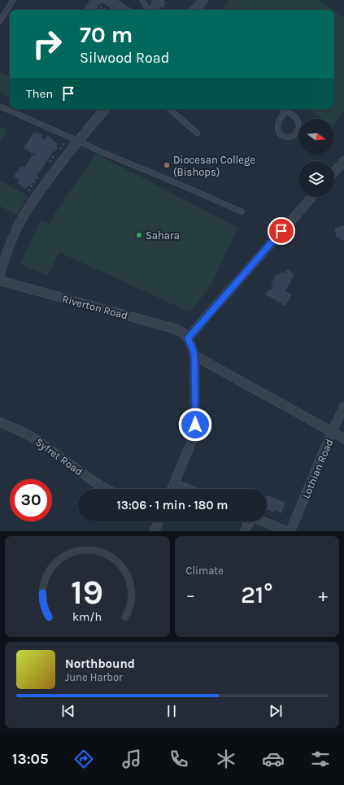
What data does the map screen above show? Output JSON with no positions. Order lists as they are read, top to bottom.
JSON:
{
  "streets": {
    "street": ["Riverton Road", "Syfret Road", "Lothian Road"]
  },
  "places": ["Diocesan College (Bishops)", "Sahara"],
  "north": "right",
  "page": {
    "turn": ["70 m", "Silwood Road"],
    "then": "Then",
    "limit": "30",
    "trip": "13:06 · 1 min · 180 m",
    "tile": "Climate",
    "heat": ["−", "21°", "+"],
    "song": ["Northbound", "June Harbor"],
    "tabs": "13:05",
    "gauge": ["19", "km/h"]
  }
}
